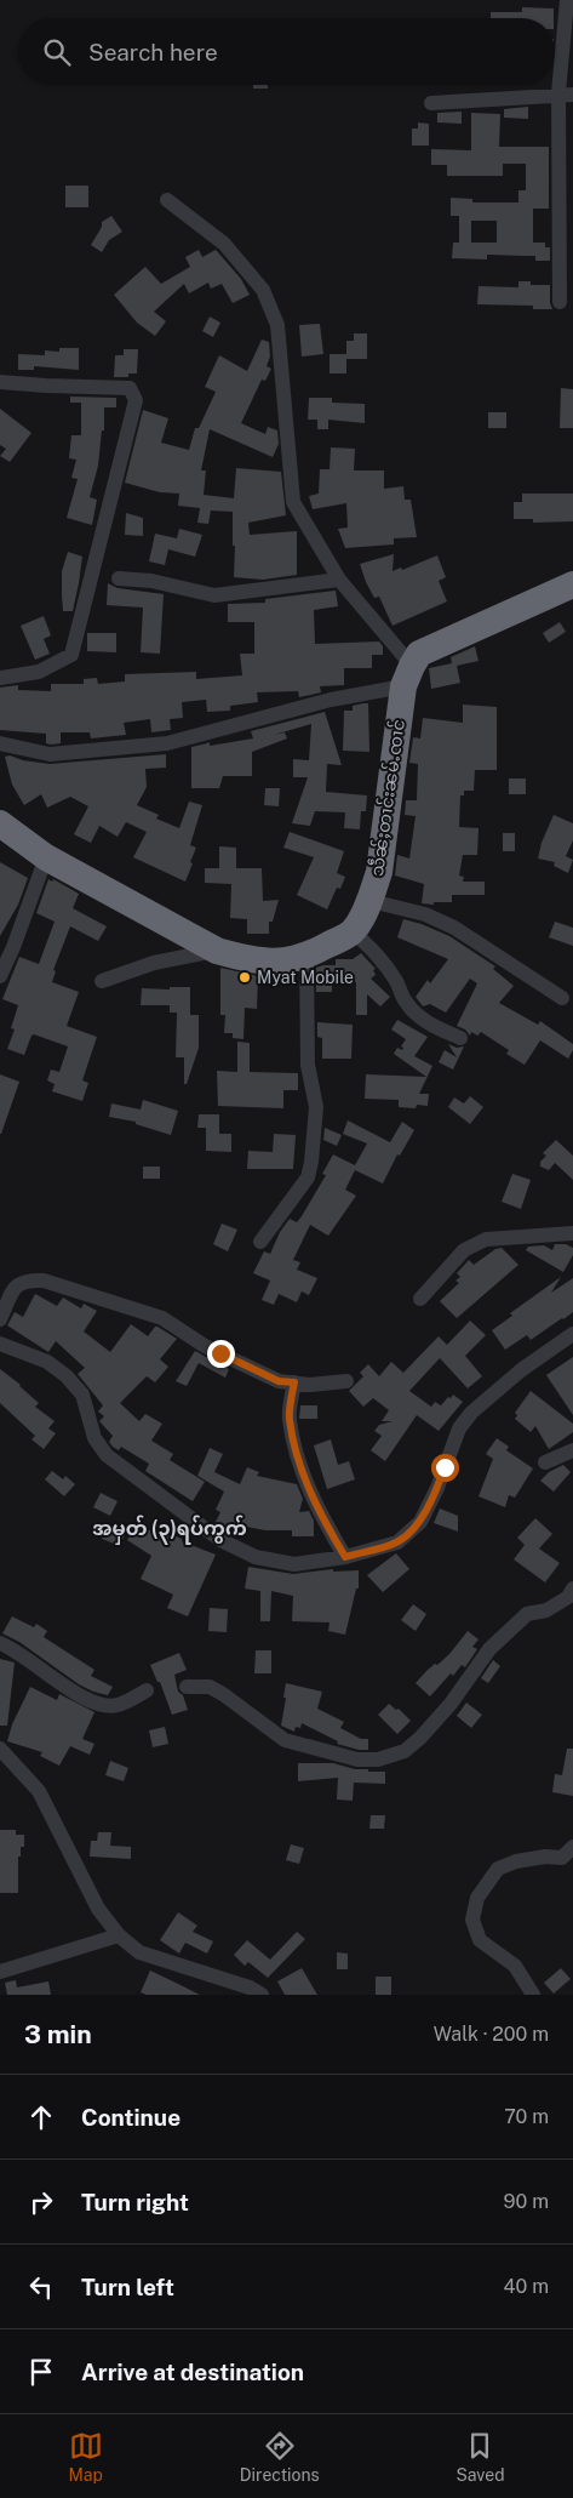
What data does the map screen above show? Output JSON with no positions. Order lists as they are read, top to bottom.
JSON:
{
  "streets": {
    "highway": ["သဵၼ်ႈတၢင်းၼမ်ႉၸၢင်"]
  },
  "districts": ["အမှတ် (၃)ရပ်ကွက်"],
  "places": ["Myat Mobile"],
  "page": {
    "search": "Search here",
    "heading": ["3 min", "Walk · 200 m"],
    "list": [
      ["Continue", "70 m"],
      ["Turn right", "90 m"],
      ["Turn left", "40 m"],
      "Arrive at destination"
    ],
    "nav": ["Map", "Directions", "Saved"]
  }
}
